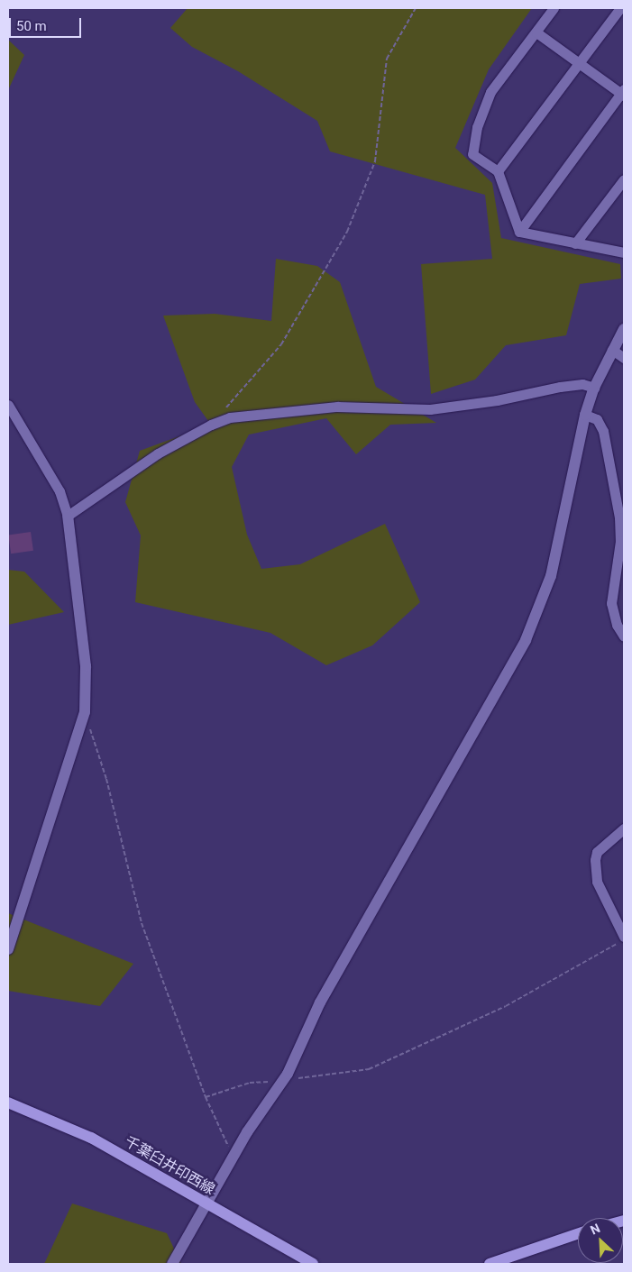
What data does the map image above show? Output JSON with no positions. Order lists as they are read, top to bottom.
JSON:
{
  "streets": {
    "main road": ["千葉臼井印西線"]
  },
  "scale_bar": "50 m",
  "north": "top left"
}
